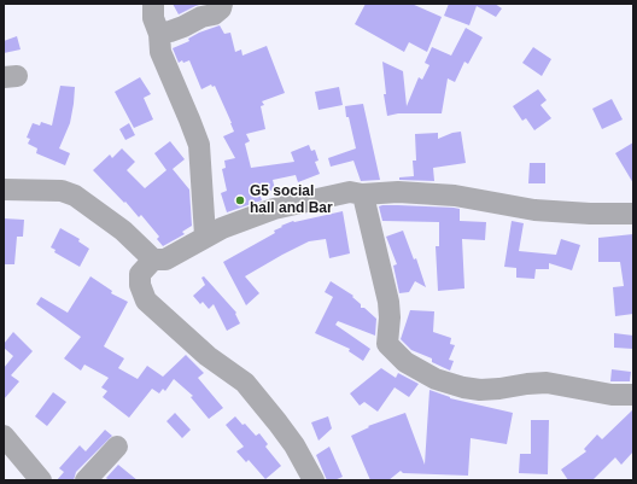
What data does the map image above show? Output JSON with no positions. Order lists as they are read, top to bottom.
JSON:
{
  "places": ["G5 social hall and Bar"]
}
